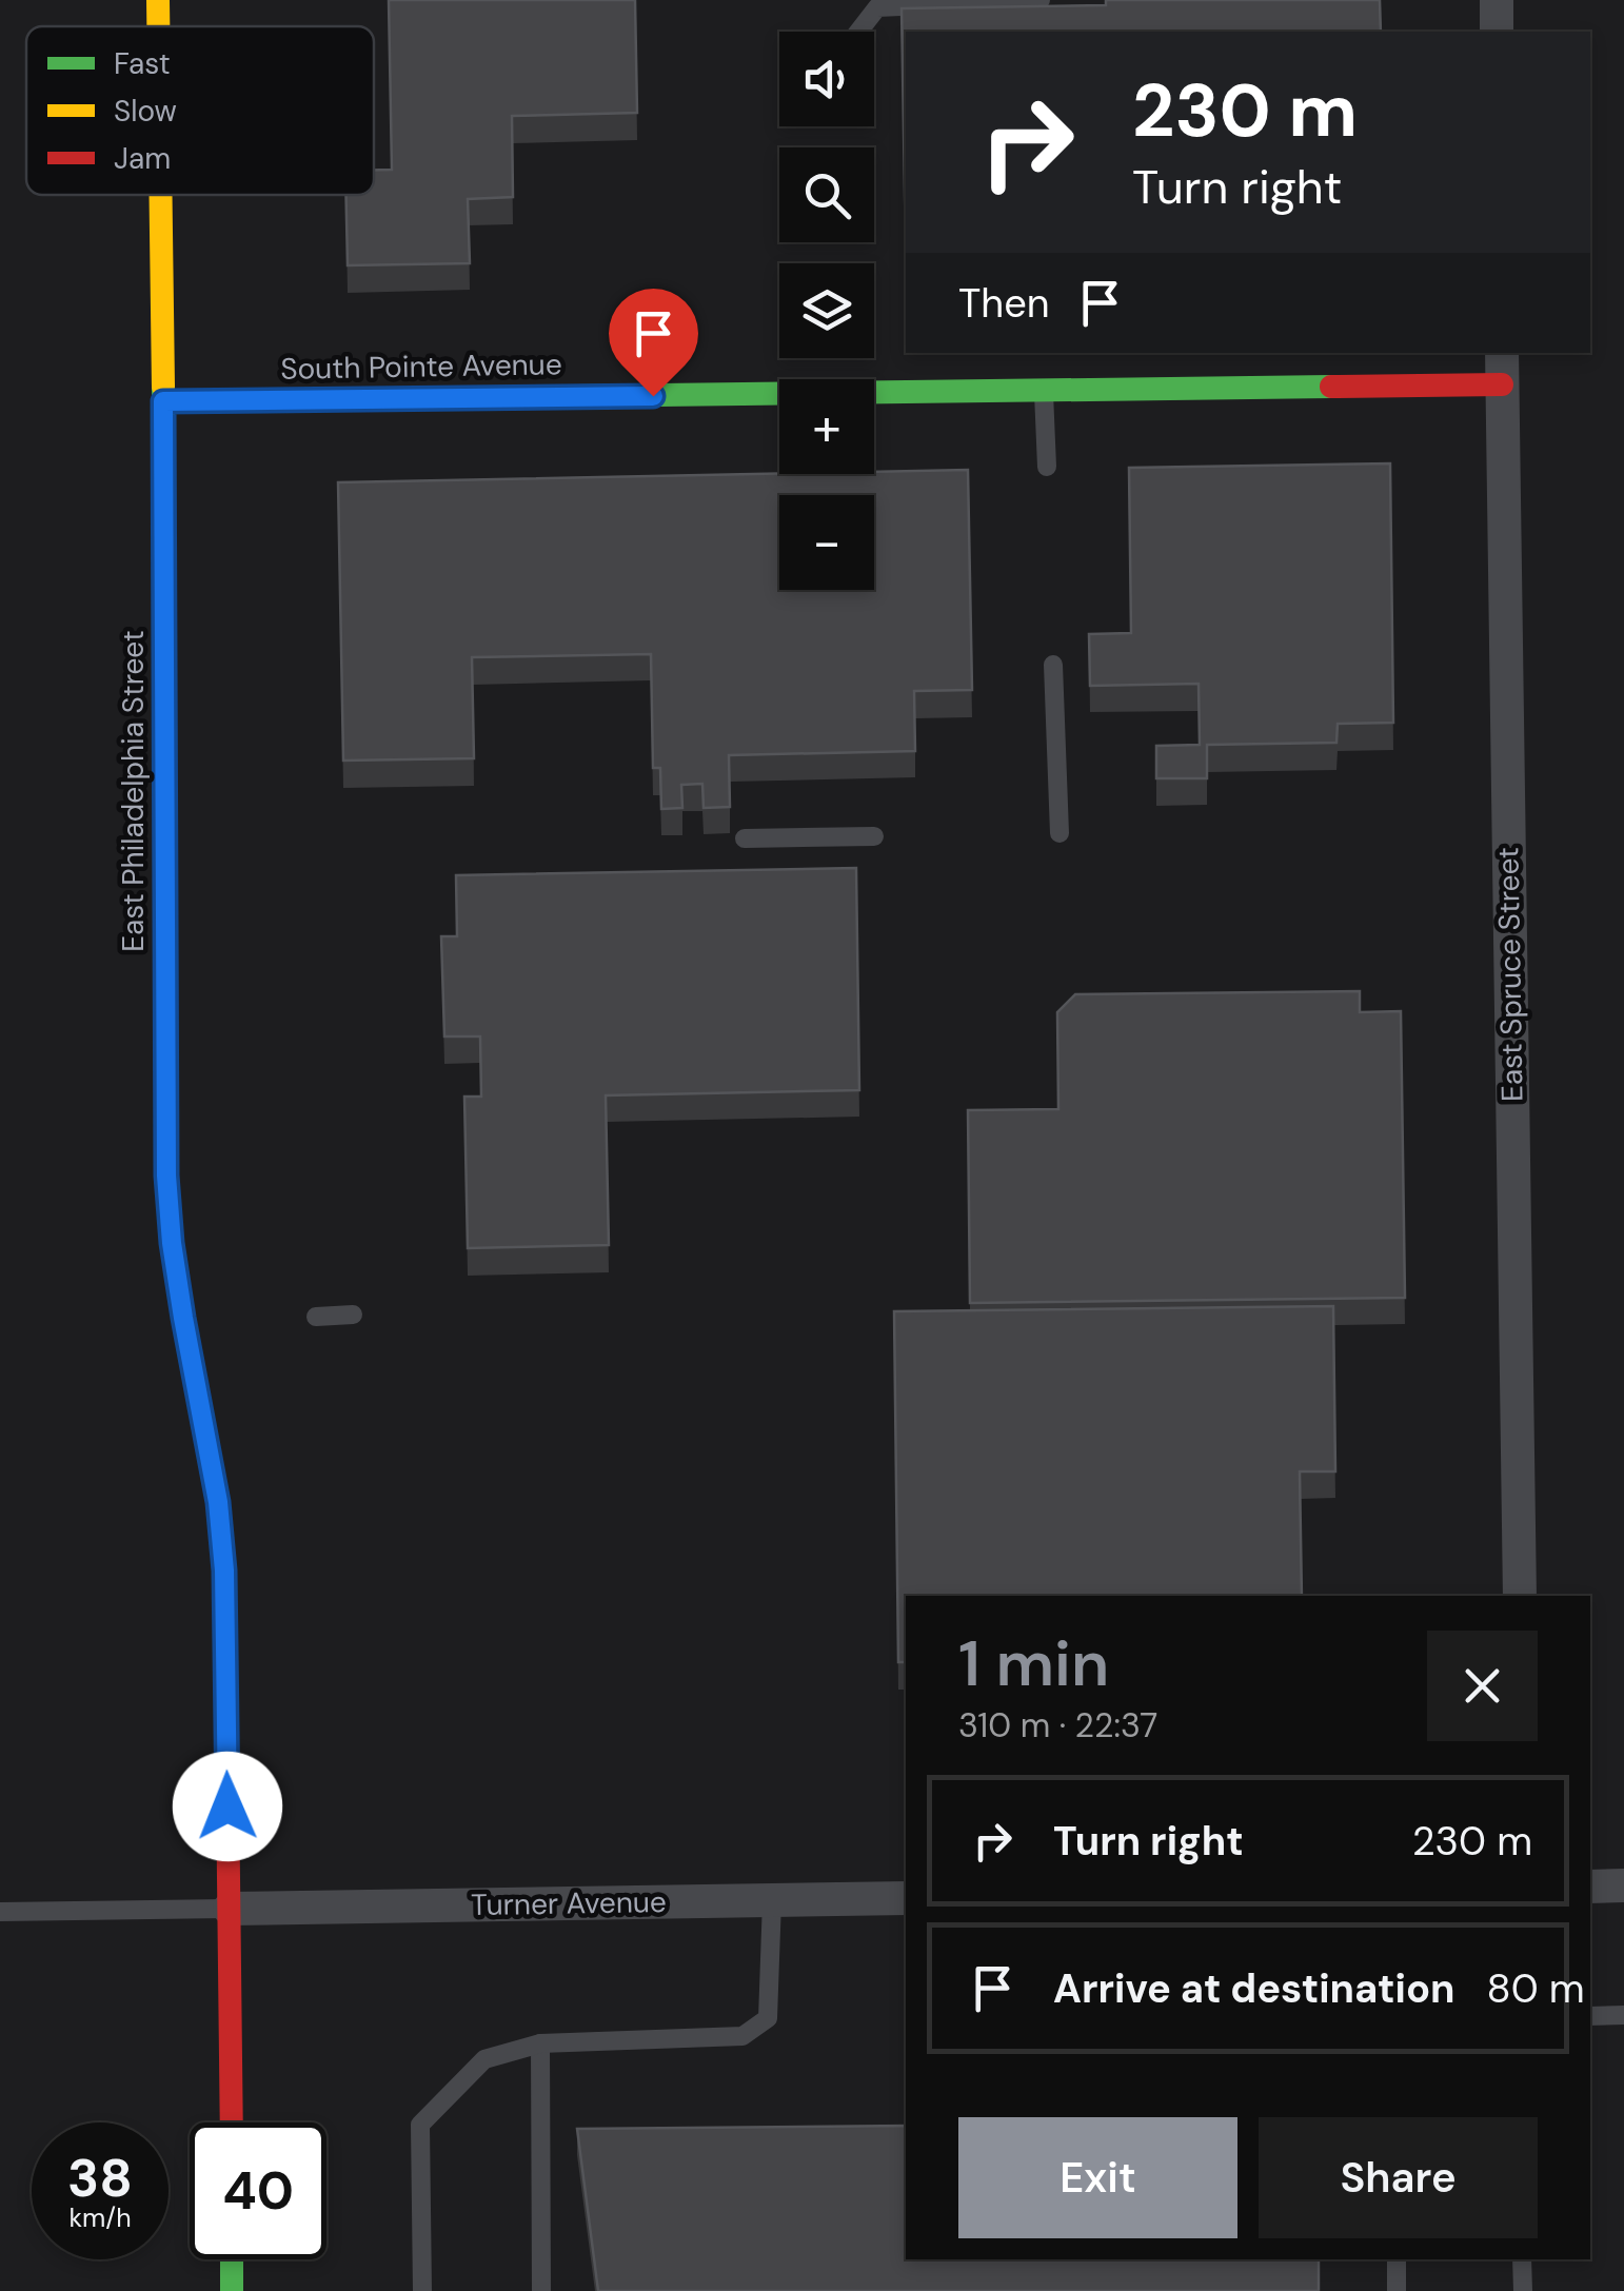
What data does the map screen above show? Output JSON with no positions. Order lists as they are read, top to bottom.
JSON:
{
  "streets": {
    "street": [
      "South Pointe Avenue",
      "East Philadelphia Street",
      "East Spruce Street",
      "Turner Avenue"
    ]
  },
  "crossings": [
    ["South Pointe Avenue", "East Philadelphia Street"],
    ["South Pointe Avenue", "East Spruce Street"],
    ["East Philadelphia Street", "Turner Avenue"]
  ],
  "legend": ["Fast", "Slow", "Jam"],
  "page": {
    "map_buttons": ["+", "−"],
    "turn": ["230 m", "Turn right"],
    "then": "Then",
    "heading": ["1 min", "310 m · 22:37"],
    "list": [
      {
        "name": "Turn right",
        "value": "230 m"
      },
      {
        "name": "Arrive at destination",
        "value": "80 m"
      }
    ],
    "buttons": ["Exit", "Share"],
    "speed": "38 km/h",
    "limit": "40"
  }
}
